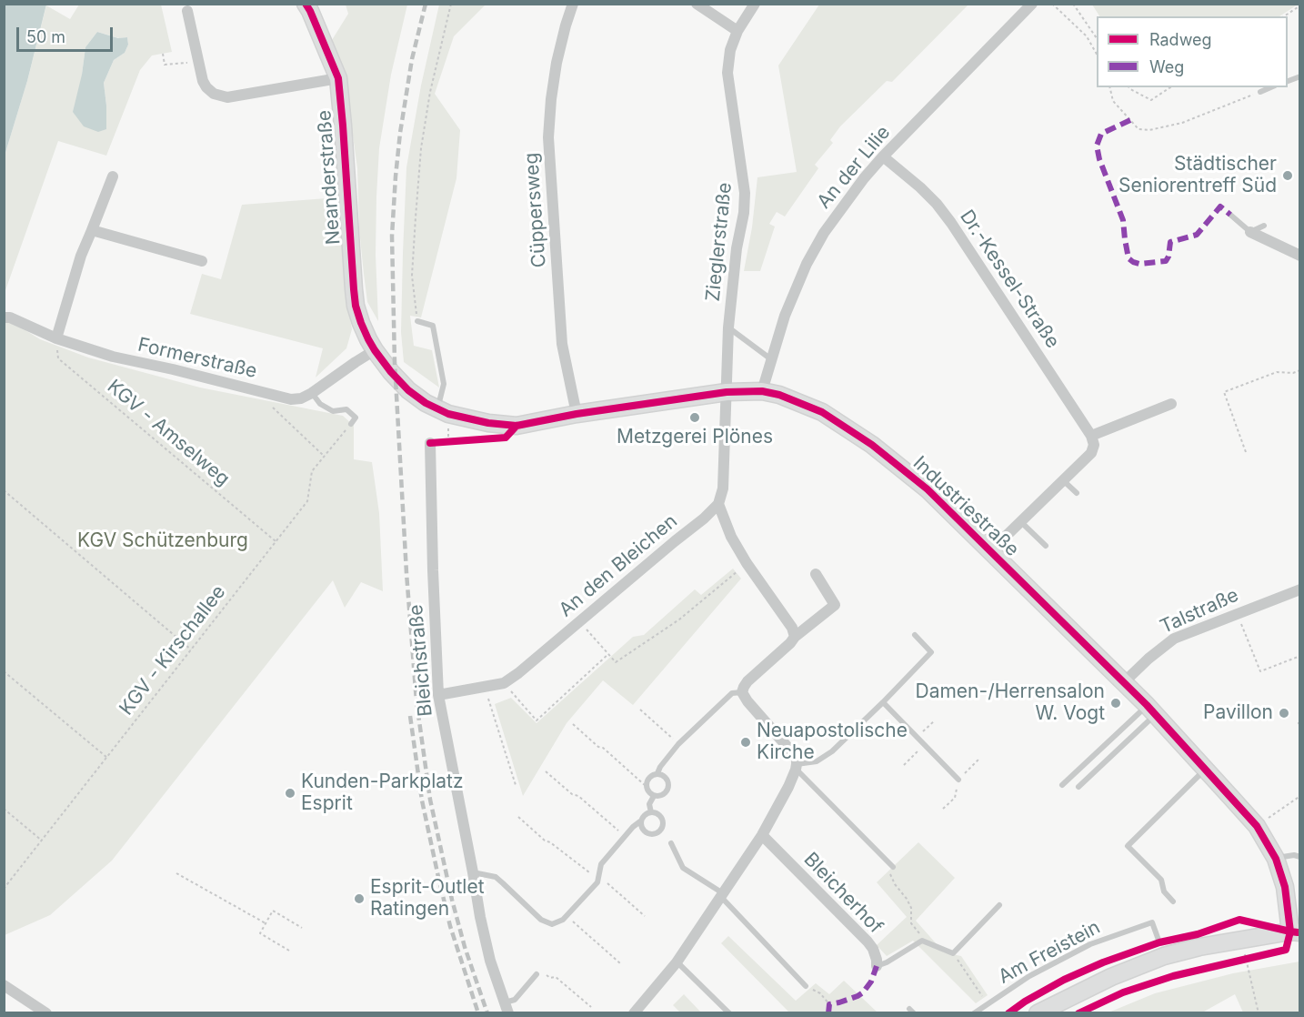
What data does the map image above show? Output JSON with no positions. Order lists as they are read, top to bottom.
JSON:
{
  "streets": {
    "street": [
      "An der Lilie",
      "Neanderstraße",
      "Cüppersweg",
      "Zieglerstraße",
      "Dr.-Kessel-Straße",
      "Formerstraße",
      "Industriestraße",
      "An den Bleichen",
      "Talstraße",
      "Bleichstraße",
      "Bleicherhof"
    ],
    "lane": ["Am Freistein"],
    "path": ["KGV - Amselweg", "KGV - Kirschallee"]
  },
  "crossings": [
    ["An der Lilie", "Dr.-Kessel-Straße"],
    ["An der Lilie", "Industriestraße"],
    ["Neanderstraße", "Formerstraße"],
    ["Neanderstraße", "Industriestraße"],
    ["Cüppersweg", "Industriestraße"],
    ["Zieglerstraße", "Industriestraße"],
    ["Formerstraße", "KGV - Amselweg"],
    ["Formerstraße", "Industriestraße"],
    ["KGV - Amselweg", "KGV - Kirschallee"],
    ["Industriestraße", "Talstraße"],
    ["An den Bleichen", "Bleichstraße"]
  ],
  "parks": ["KGV Schützenburg"],
  "places": [
    "Städtischer Seniorentreff Süd",
    "Metzgerei Plönes",
    "Damen-/Herrensalon W. Vogt",
    "Pavillon",
    "Neuapostolische Kirche",
    "Kunden-Parkplatz Esprit",
    "Esprit-Outlet Ratingen"
  ],
  "legend": ["Radweg", "Weg"],
  "scale_bar": "50 m"
}
